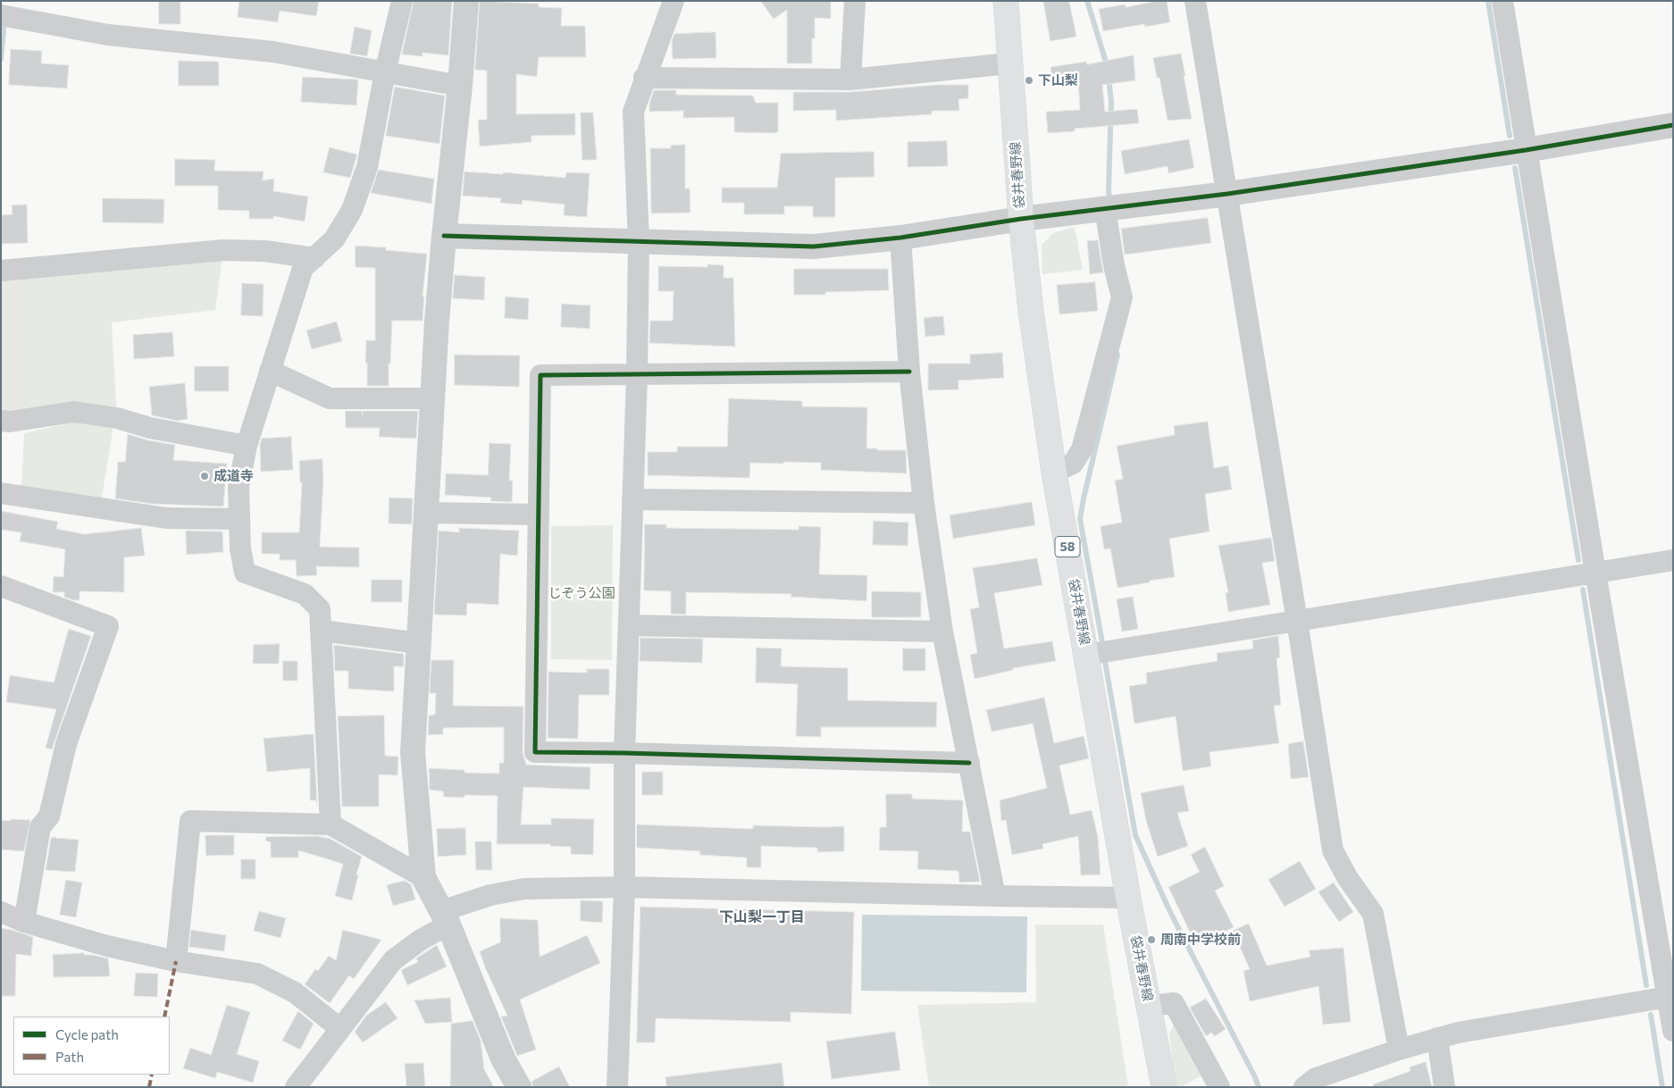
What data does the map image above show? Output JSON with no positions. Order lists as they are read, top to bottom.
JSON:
{
  "streets": {
    "main road": ["袋井春野線", "58"]
  },
  "districts": ["下山梨一丁目"],
  "parks": ["じぞう公園"],
  "places": ["下山梨", "成道寺", "周南中学校前"],
  "legend": ["Cycle path", "Path"]
}
